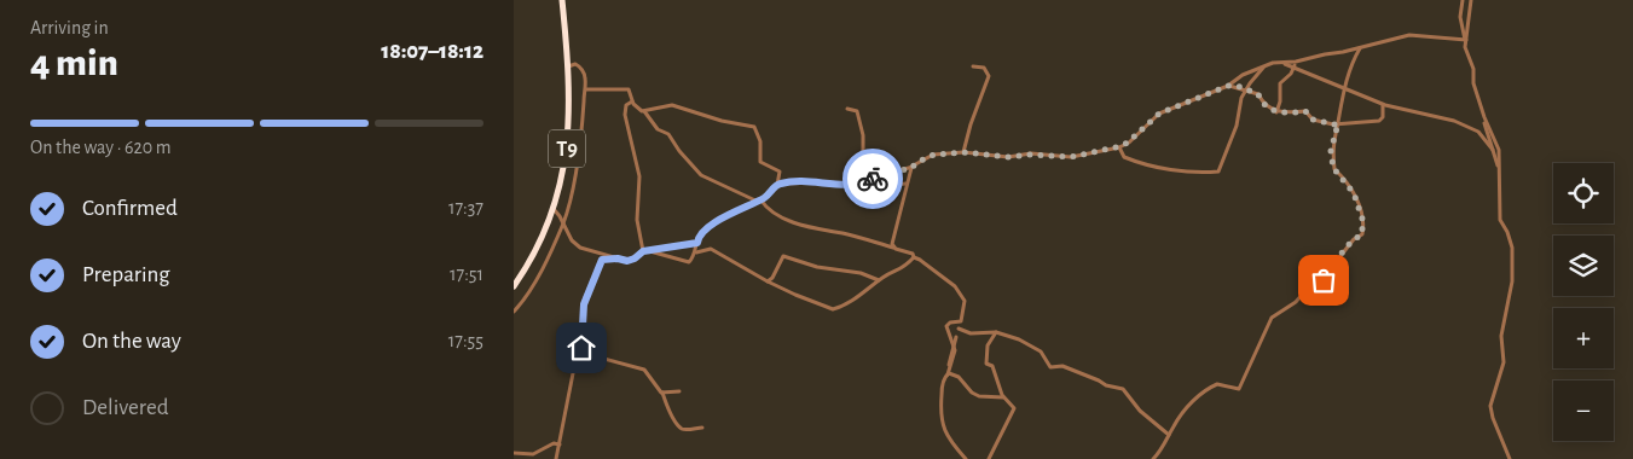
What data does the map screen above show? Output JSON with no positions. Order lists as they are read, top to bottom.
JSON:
{
  "streets": {
    "highway": ["T9"]
  },
  "page": {
    "heading": ["4 min", "Arriving in", "18:07–18:12"],
    "bar": "On the way · 620 m",
    "map_buttons": ["+", "−"],
    "list": [
      ["Confirmed", "17:37"],
      ["Preparing", "17:51"],
      ["On the way", "17:55"],
      "Delivered"
    ]
  }
}
